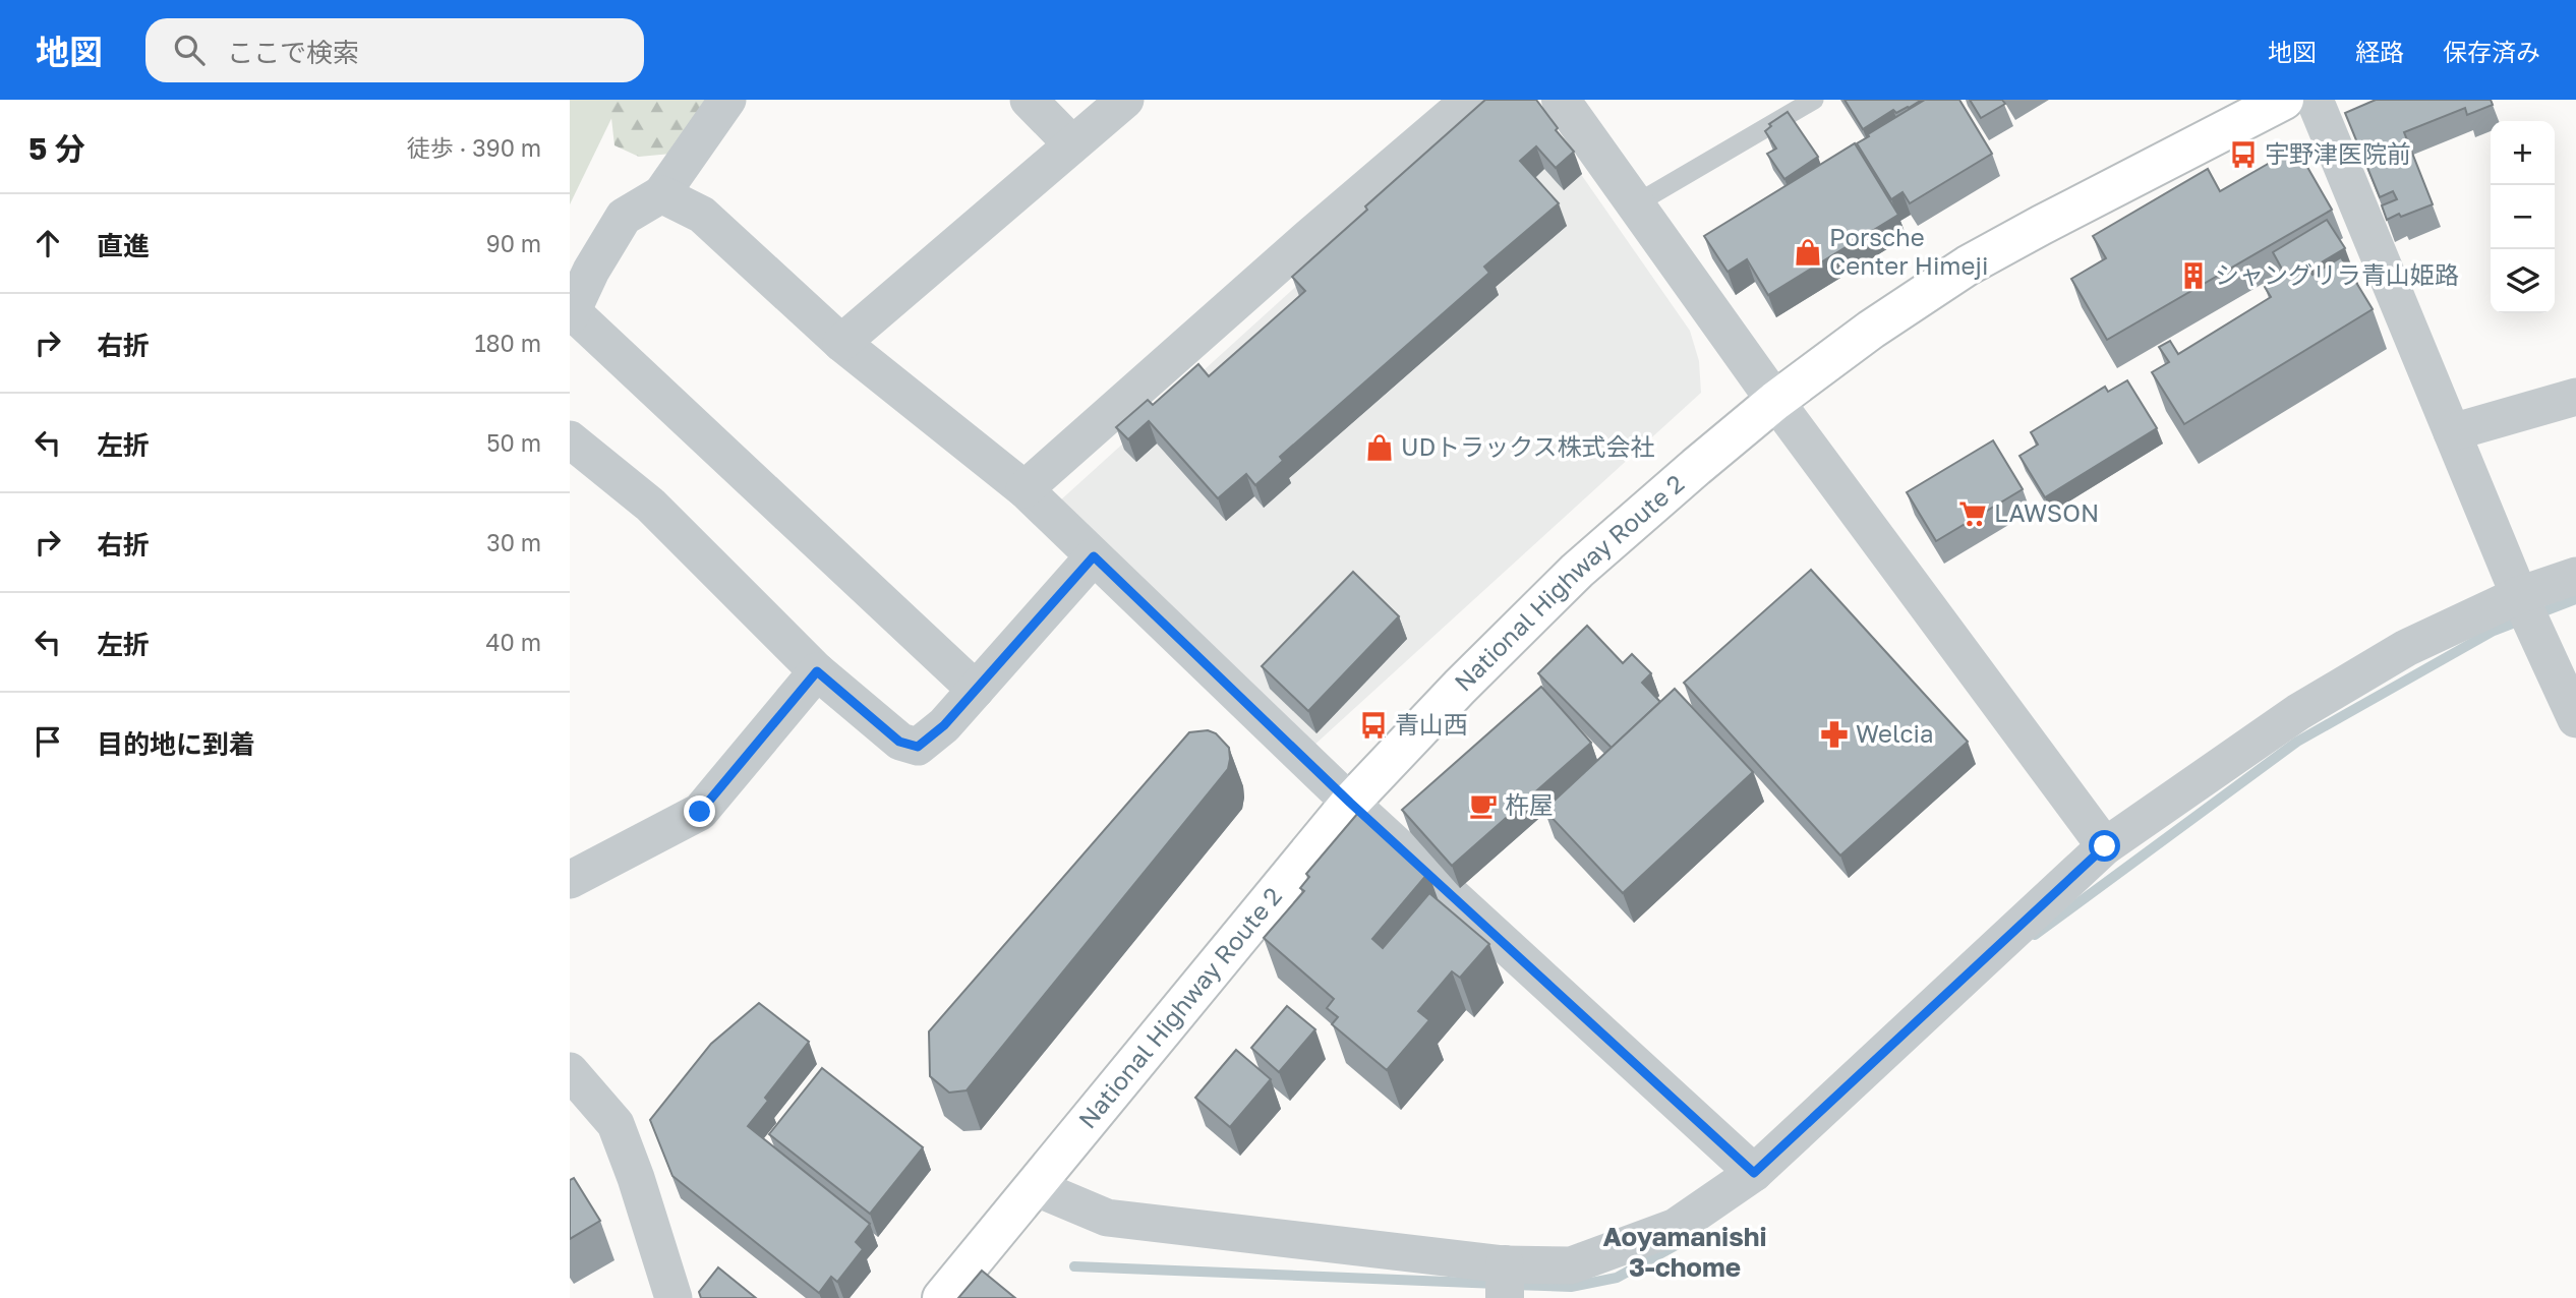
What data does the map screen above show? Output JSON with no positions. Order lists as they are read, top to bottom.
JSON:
{
  "streets": {
    "highway": ["National Highway Route 2"]
  },
  "districts": ["Aoyamanishi 3-chome"],
  "places": {
    "bus stop": ["宇野津医院前", "青山西"],
    "shop": ["Porsche Center Himeji", "UDトラックス株式会社"],
    "building": ["シャングリラ青山姫路"],
    "supermarket": ["LAWSON"],
    "pharmacy": ["Welcia"],
    "cafe": ["杵屋"]
  },
  "page": {
    "header": "地図",
    "search": "ここで検索",
    "nav": ["地図", "経路", "保存済み"],
    "heading": ["5 分", "徒歩 · 390 m"],
    "map_buttons": ["+", "−"],
    "list": [
      ["直進", "90 m"],
      ["右折", "180 m"],
      ["左折", "50 m"],
      ["右折", "30 m"],
      ["左折", "40 m"],
      "目的地に到着"
    ]
  }
}
